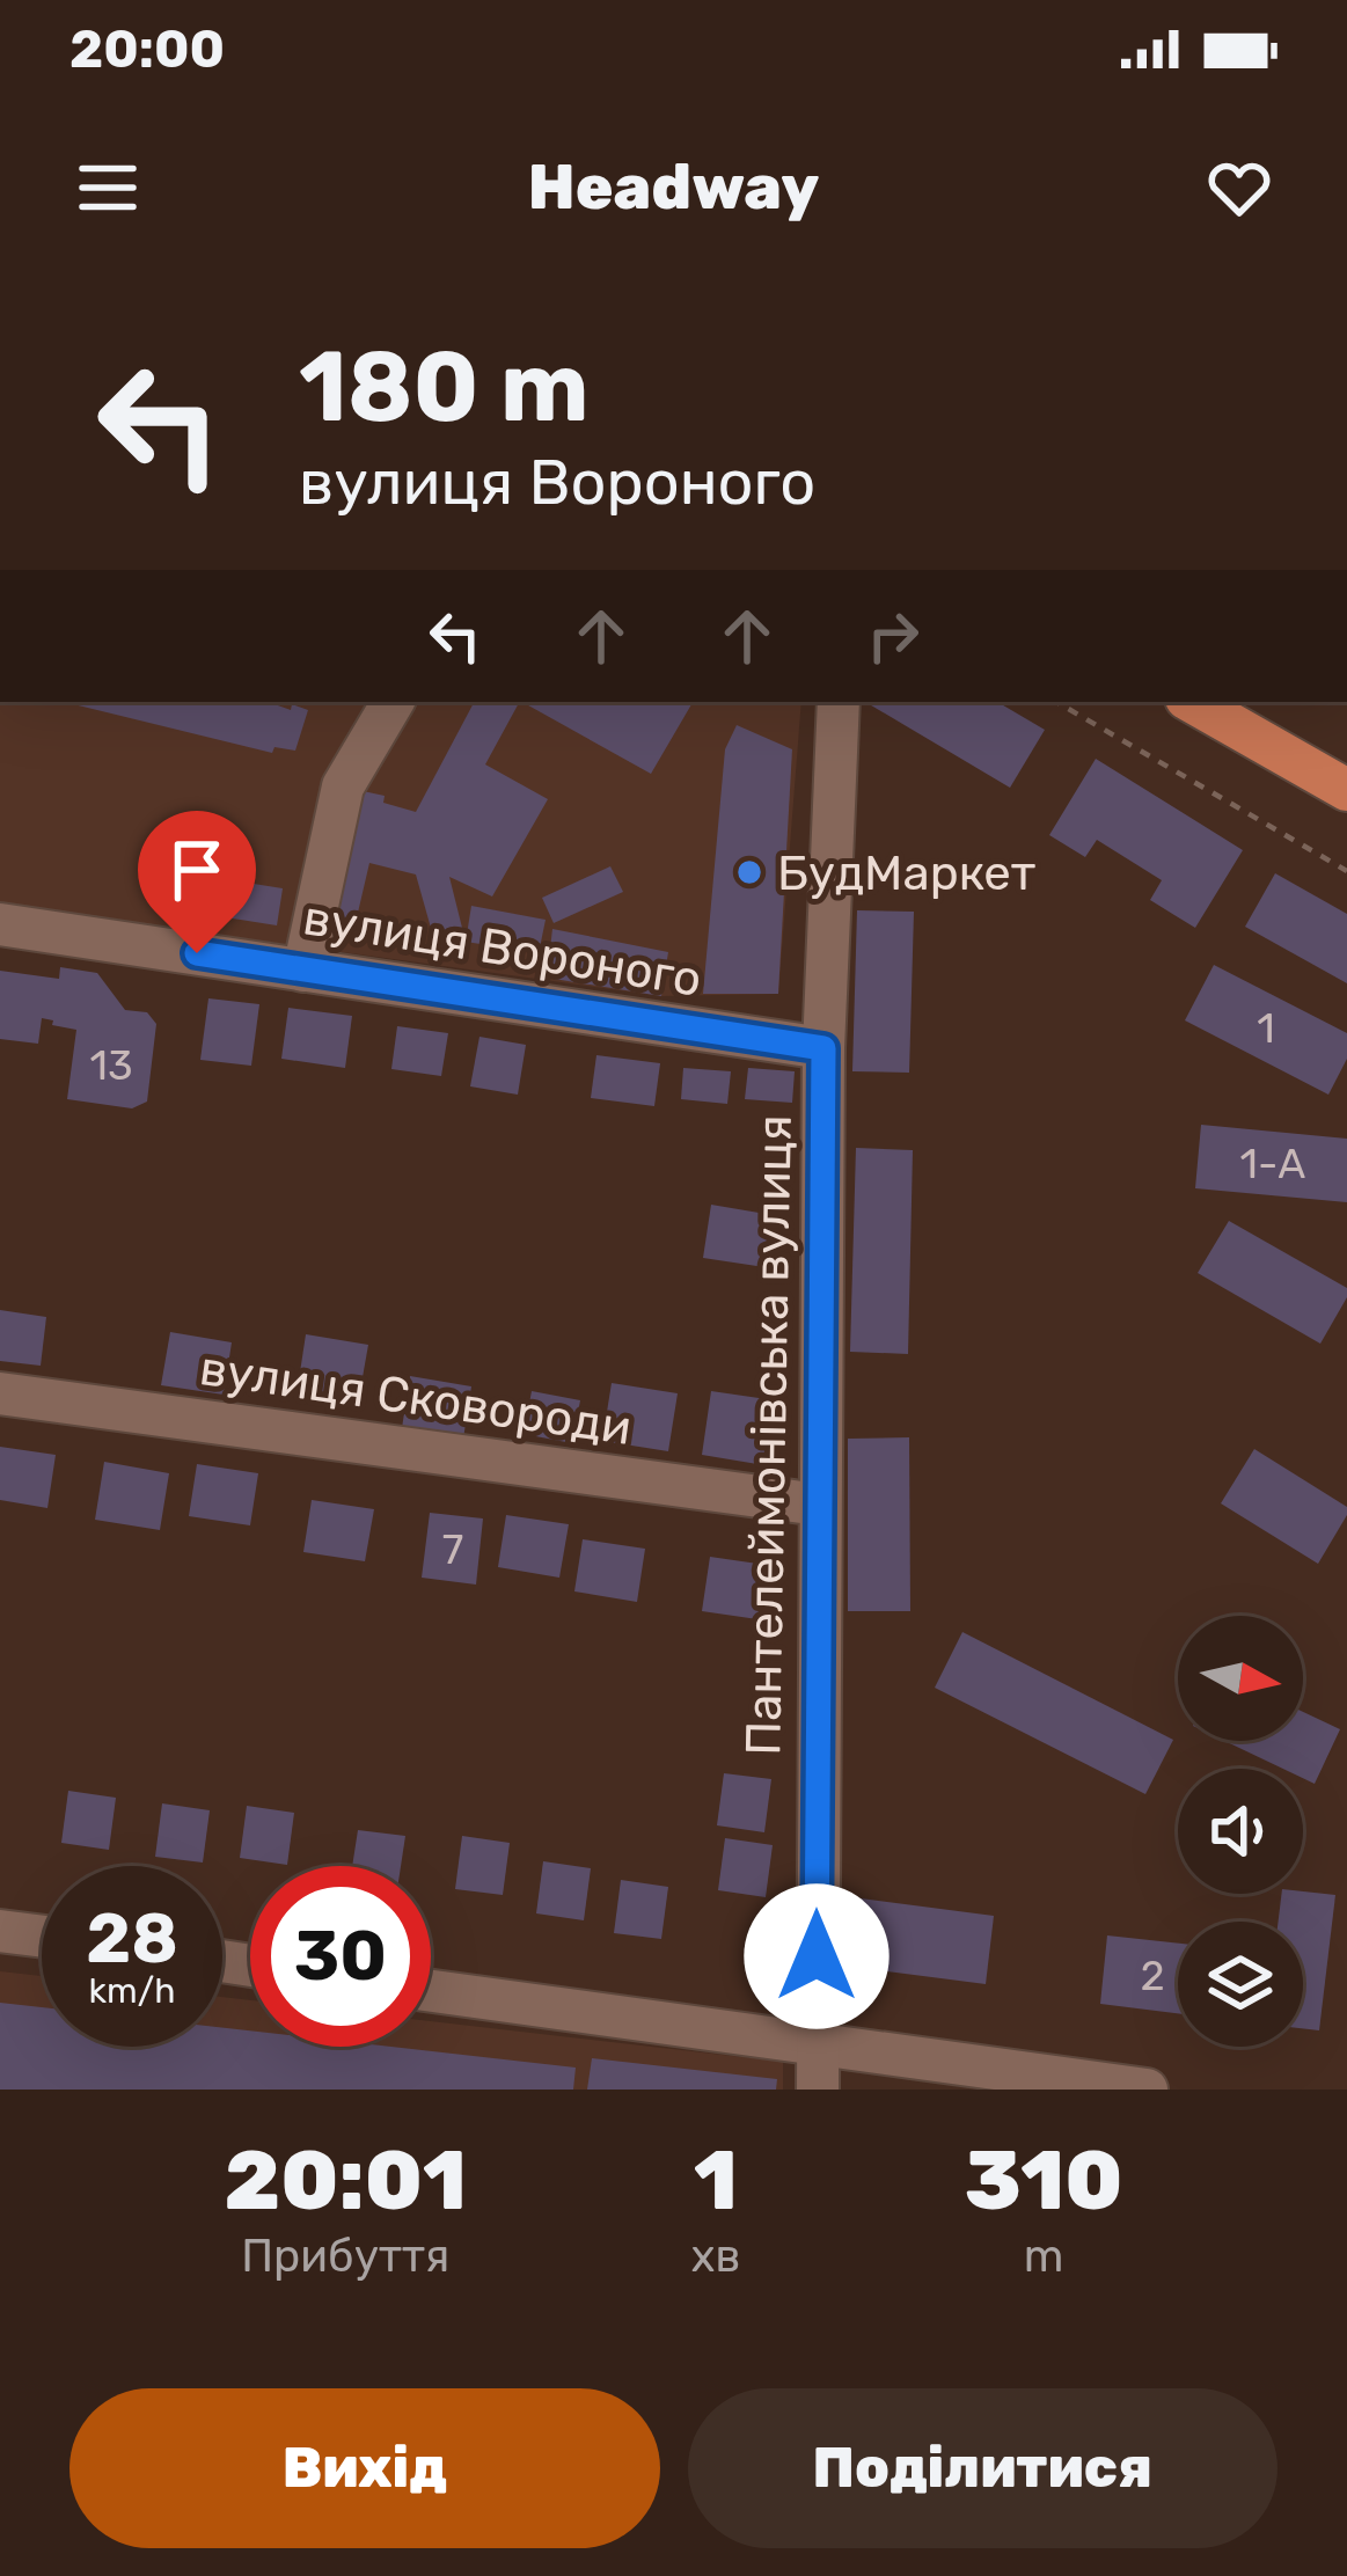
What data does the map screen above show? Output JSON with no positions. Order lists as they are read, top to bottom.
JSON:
{
  "streets": {
    "street": ["вулиця Вороного", "вулиця Сковороди", "Пантелеймонівська вулиця"]
  },
  "crossings": [
    ["вулиця Вороного", "Пантелеймонівська вулиця"],
    ["вулиця Сковороди", "Пантелеймонівська вулиця"]
  ],
  "places": ["БудМаркет"],
  "house_numbers": [
    "1",
    "13",
    "1-А",
    "7",
    "2"
  ],
  "north": "right",
  "page": {
    "status": "20:00",
    "header": "Headway",
    "turn": ["180 m", "вулиця Вороного"],
    "speed": "28 km/h",
    "limit": "30",
    "eta": [
      "20:01",
      "Прибуття",
      "1",
      "хв",
      "310",
      "m"
    ],
    "buttons": ["Вихід", "Поділитися"]
  }
}
